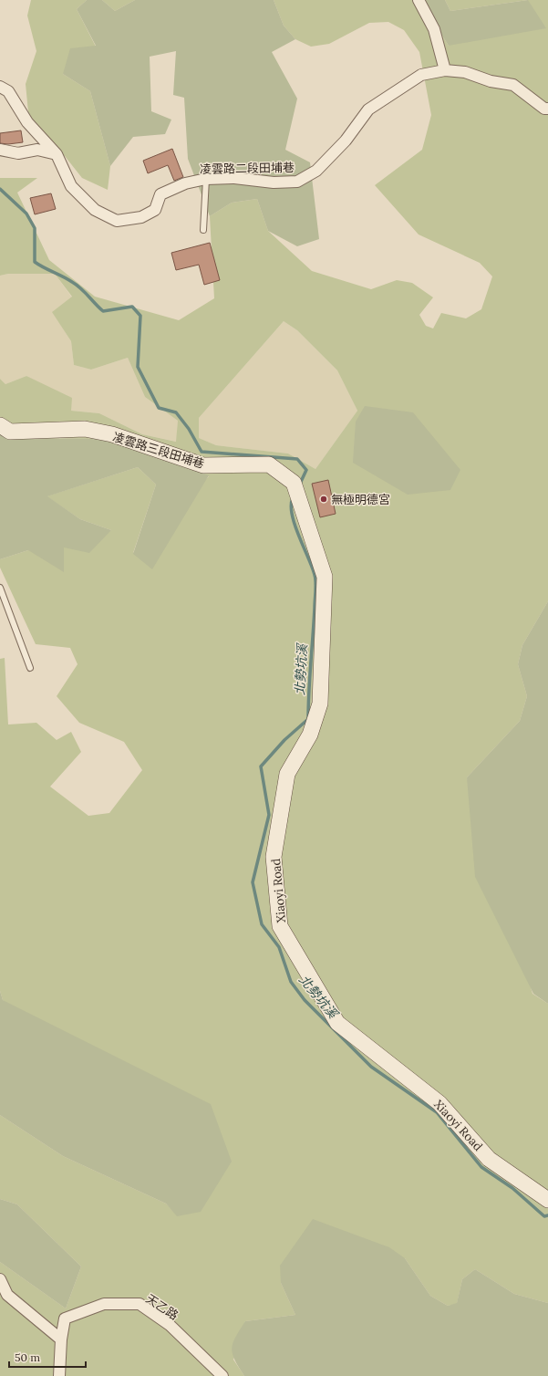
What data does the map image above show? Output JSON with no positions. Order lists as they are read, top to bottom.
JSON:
{
  "streets": {
    "street": [
      "凌雲路二段田埔巷",
      "凌雲路三段田埔巷",
      "Xiaoyi Road",
      "天乙路"
    ]
  },
  "crossings": [
    ["凌雲路三段田埔巷", "Xiaoyi Road"]
  ],
  "water": ["北勢坑溪"],
  "places": ["無極明德宮"],
  "scale_bar": "50 m"
}
